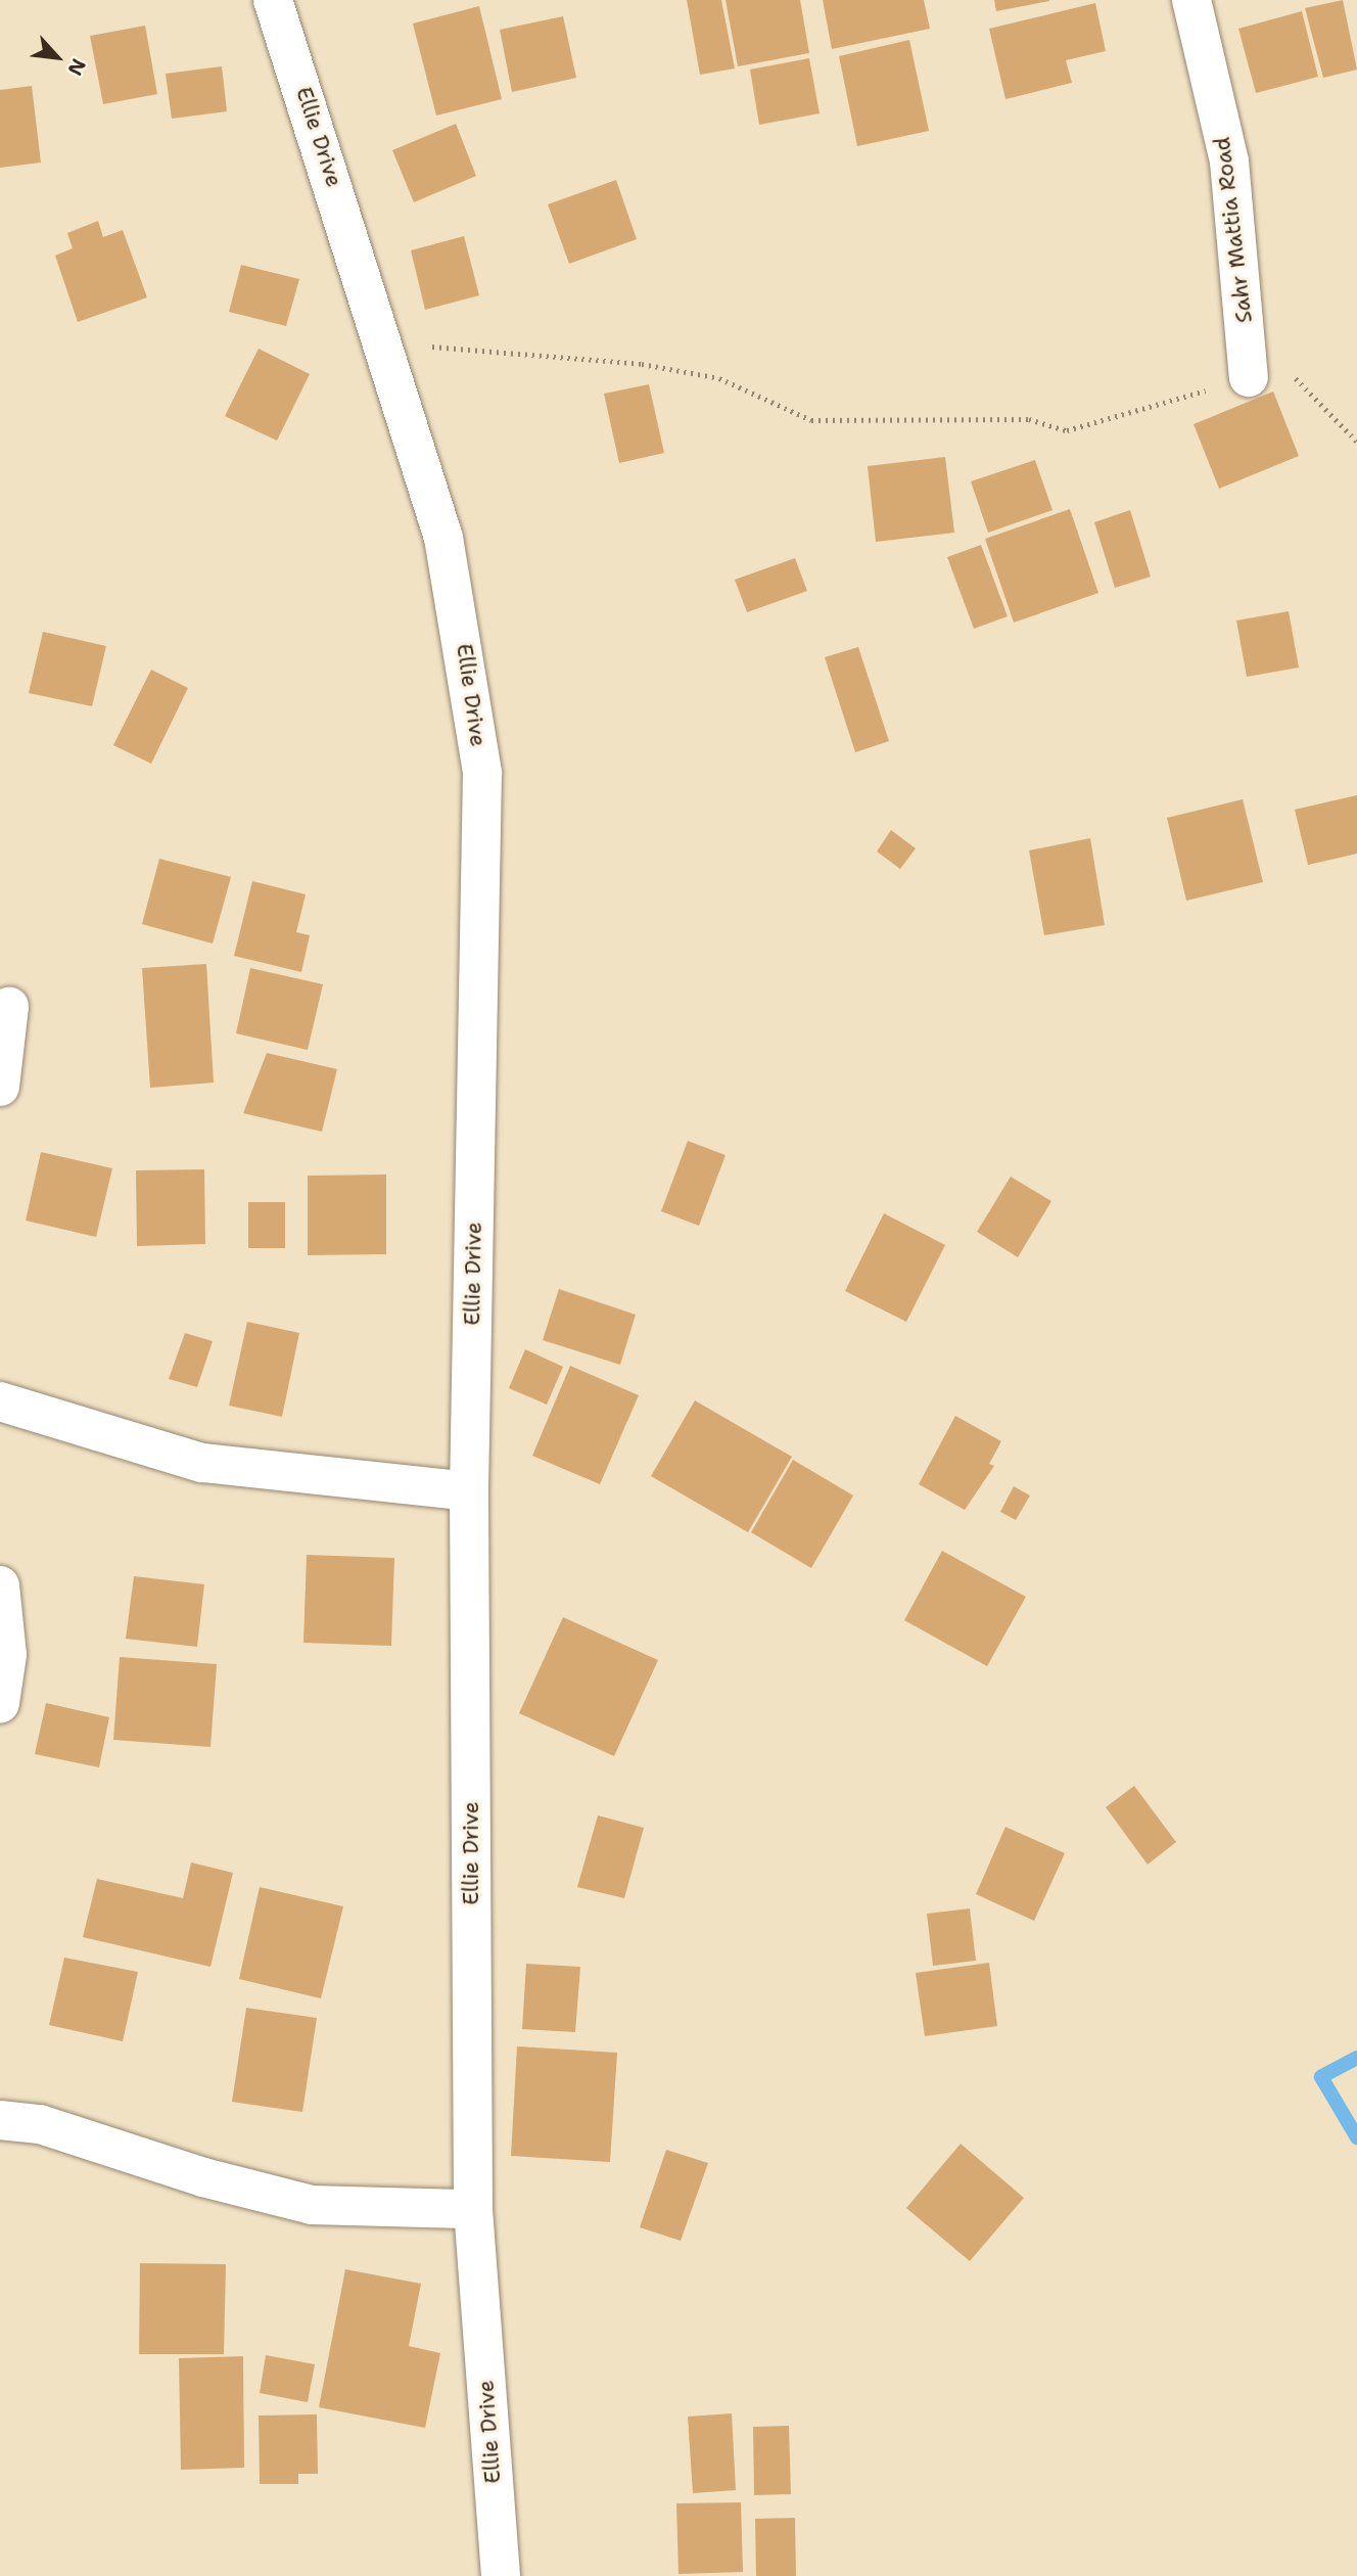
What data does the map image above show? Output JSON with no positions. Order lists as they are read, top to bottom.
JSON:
{
  "streets": {
    "street": ["Ellie Drive", "Sahr Mattia Road"]
  },
  "north": "bottom right"
}
